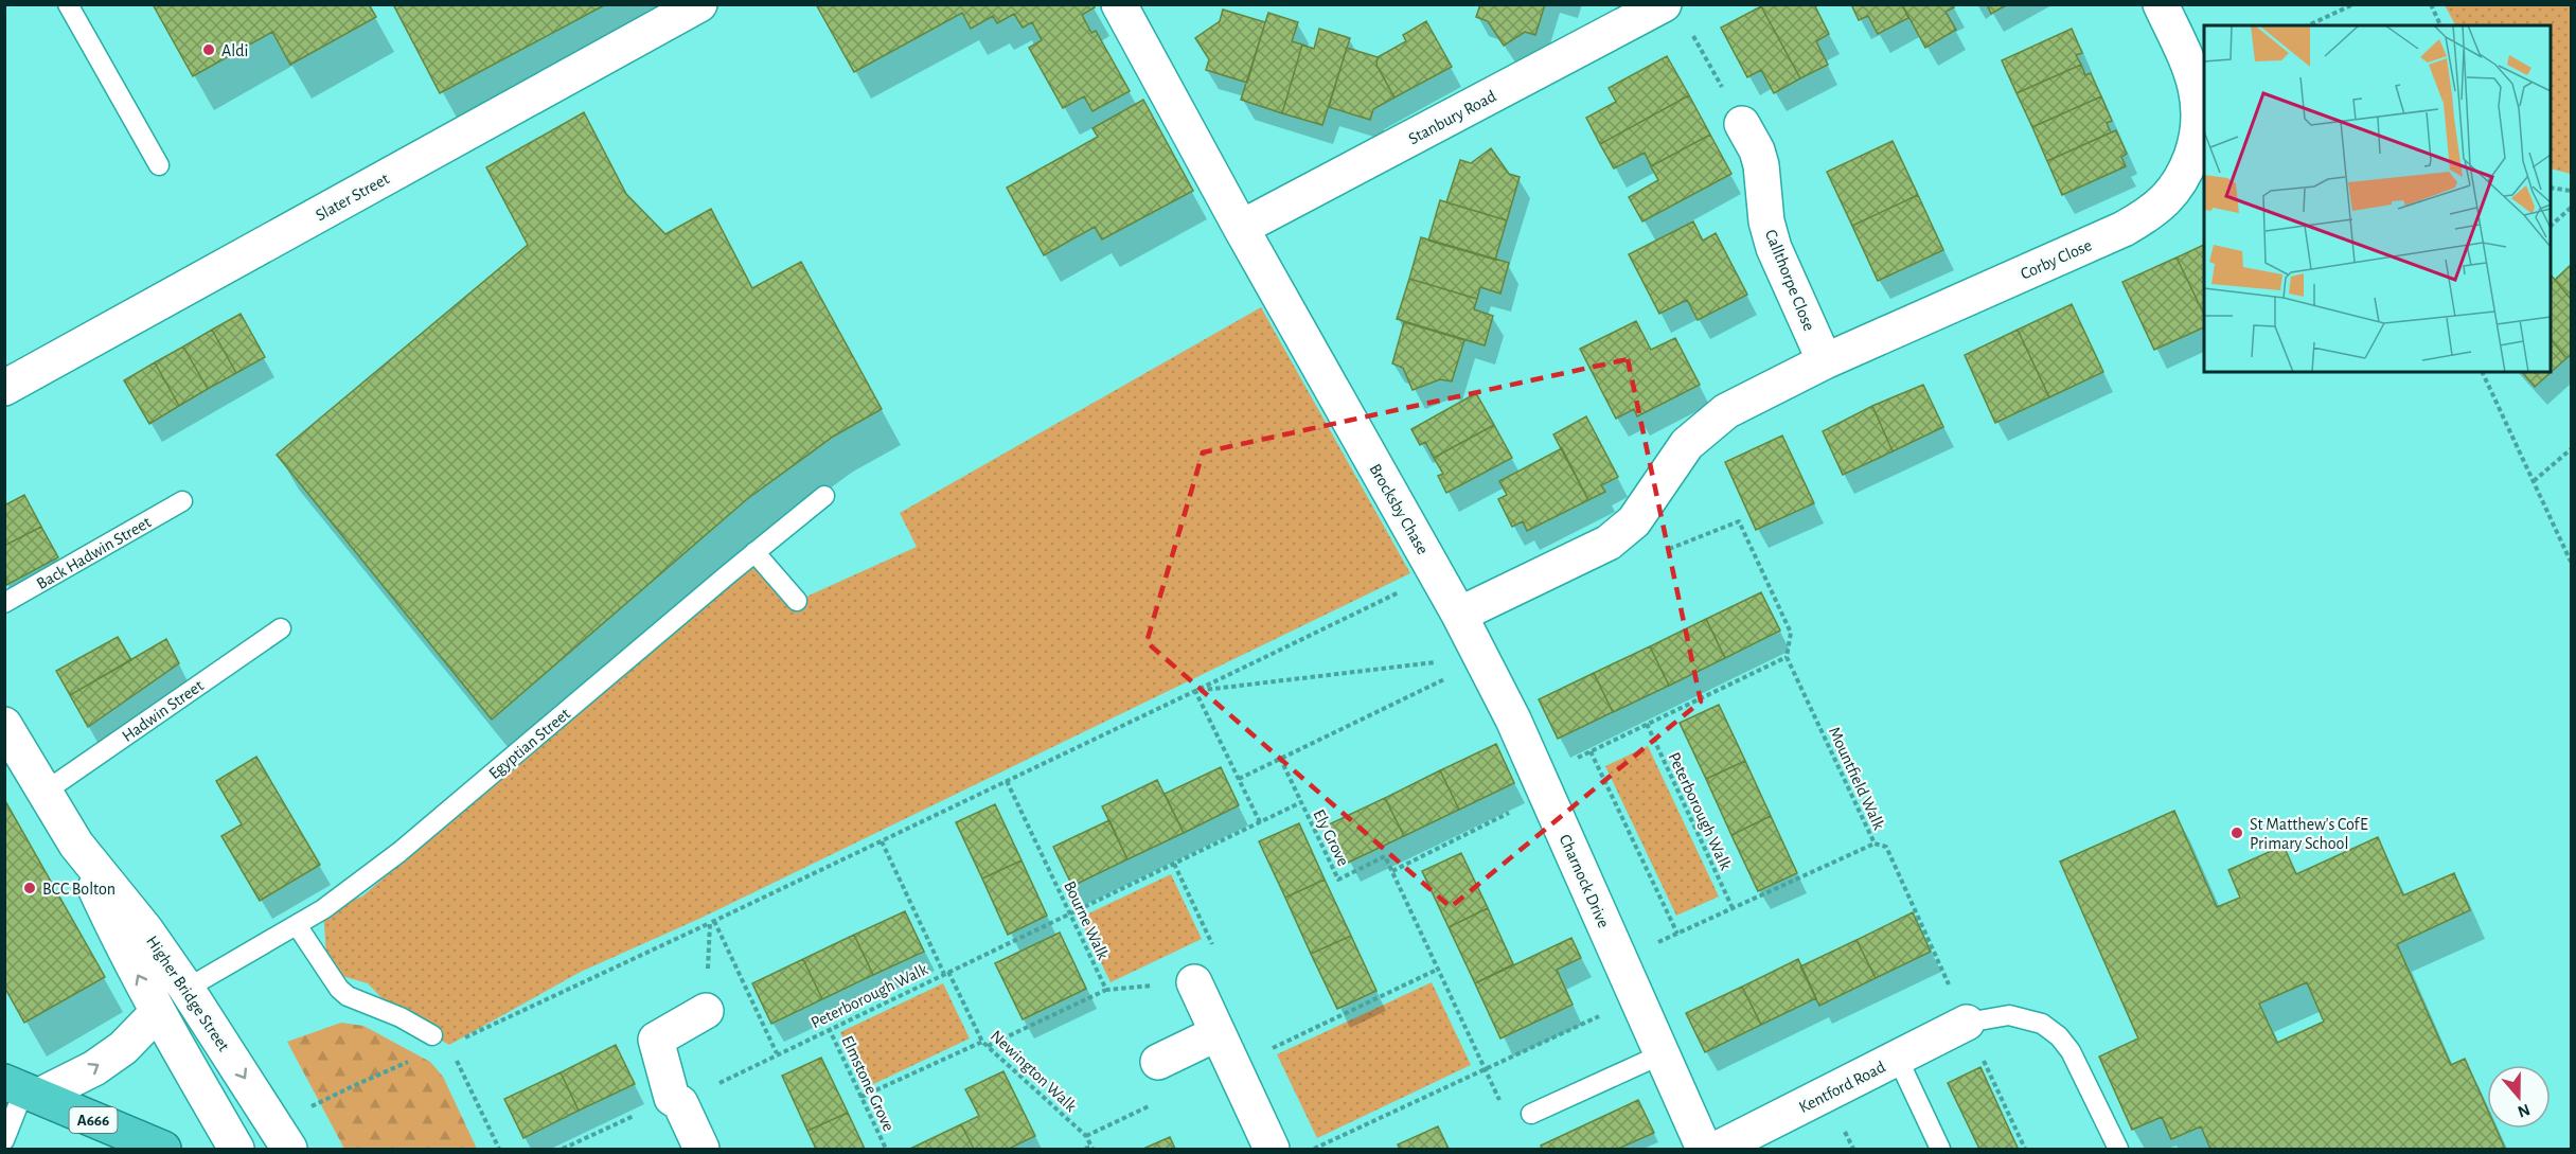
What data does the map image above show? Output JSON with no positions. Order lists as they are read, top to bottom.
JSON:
{
  "streets": {
    "highway": ["A666"],
    "street": [
      "Stanbury Road",
      "Slater Street",
      "Corby Close",
      "Callthorpe Close",
      "Brocksby Chase",
      "Charnock Drive",
      "Higher Bridge Street",
      "Kentford Road"
    ],
    "lane": ["Back Hadwin Street", "Hadwin Street", "Egyptian Street"],
    "path": [
      "Mountfield Walk",
      "Peterborough Walk",
      "Ely Grove",
      "Bourne Walk",
      "Newington Walk",
      "Elmstone Grove"
    ]
  },
  "crossings": [
    ["Stanbury Road", "Brocksby Chase"],
    ["Corby Close", "Callthorpe Close"],
    ["Brocksby Chase", "Charnock Drive"],
    ["Hadwin Street", "Higher Bridge Street"],
    ["Egyptian Street", "Higher Bridge Street"],
    ["Mountfield Walk", "Kentford Road"],
    ["Peterborough Walk", "Ely Grove"],
    ["Peterborough Walk", "Bourne Walk"],
    ["Peterborough Walk", "Newington Walk"],
    ["Peterborough Walk", "Elmstone Grove"],
    ["Ely Grove", "Bourne Walk"]
  ],
  "places": ["Aldi", "St Matthew's CofE Primary School", "BCC Bolton"],
  "north": "bottom"
}
